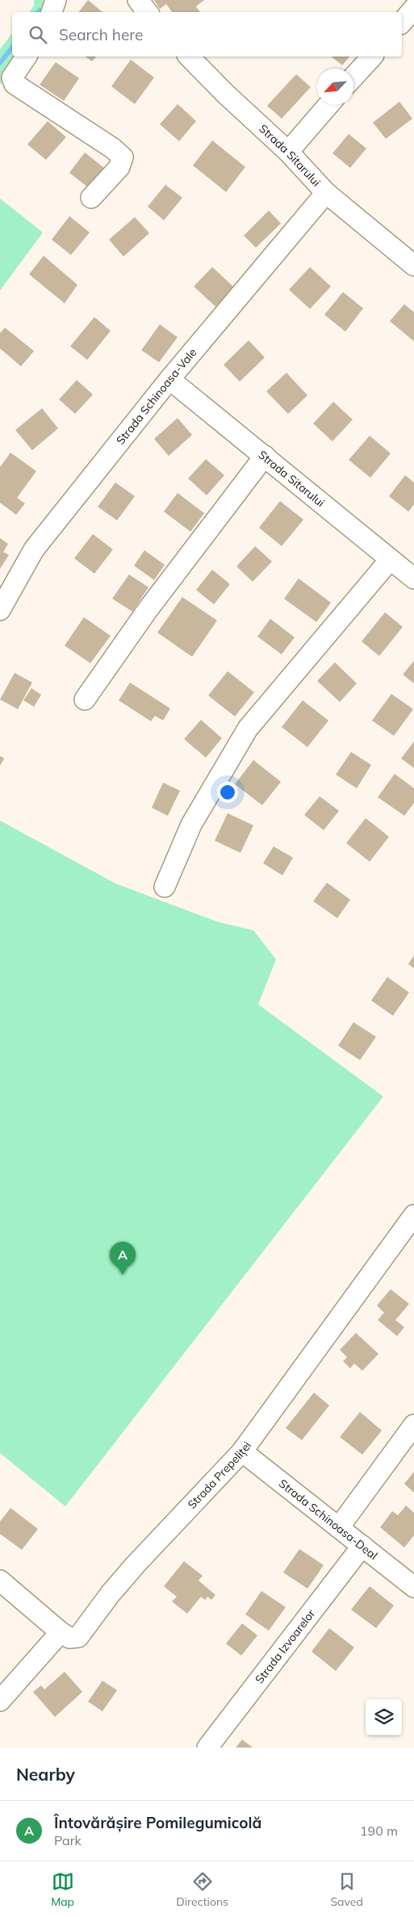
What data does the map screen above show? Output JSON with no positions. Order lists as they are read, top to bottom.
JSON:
{
  "streets": {
    "street": [
      "Strada Sitarului",
      "Strada Schinoasa-Vale",
      "Strada Prepeliței",
      "Strada Schinoasa-Deal",
      "Strada Izvoarelor"
    ]
  },
  "crossings": [
    ["Strada Sitarului", "Strada Schinoasa-Vale"],
    ["Strada Prepeliței", "Strada Schinoasa-Deal"],
    ["Strada Schinoasa-Deal", "Strada Izvoarelor"]
  ],
  "north": "bottom left",
  "page": {
    "search": "Search here",
    "pins": "A",
    "heading": "Nearby",
    "list": [
      {
        "mark": "A",
        "name": "Întovărășire Pomilegumicolă",
        "note": "Park",
        "value": "190 m"
      }
    ],
    "nav": ["Map", "Directions", "Saved"]
  }
}
